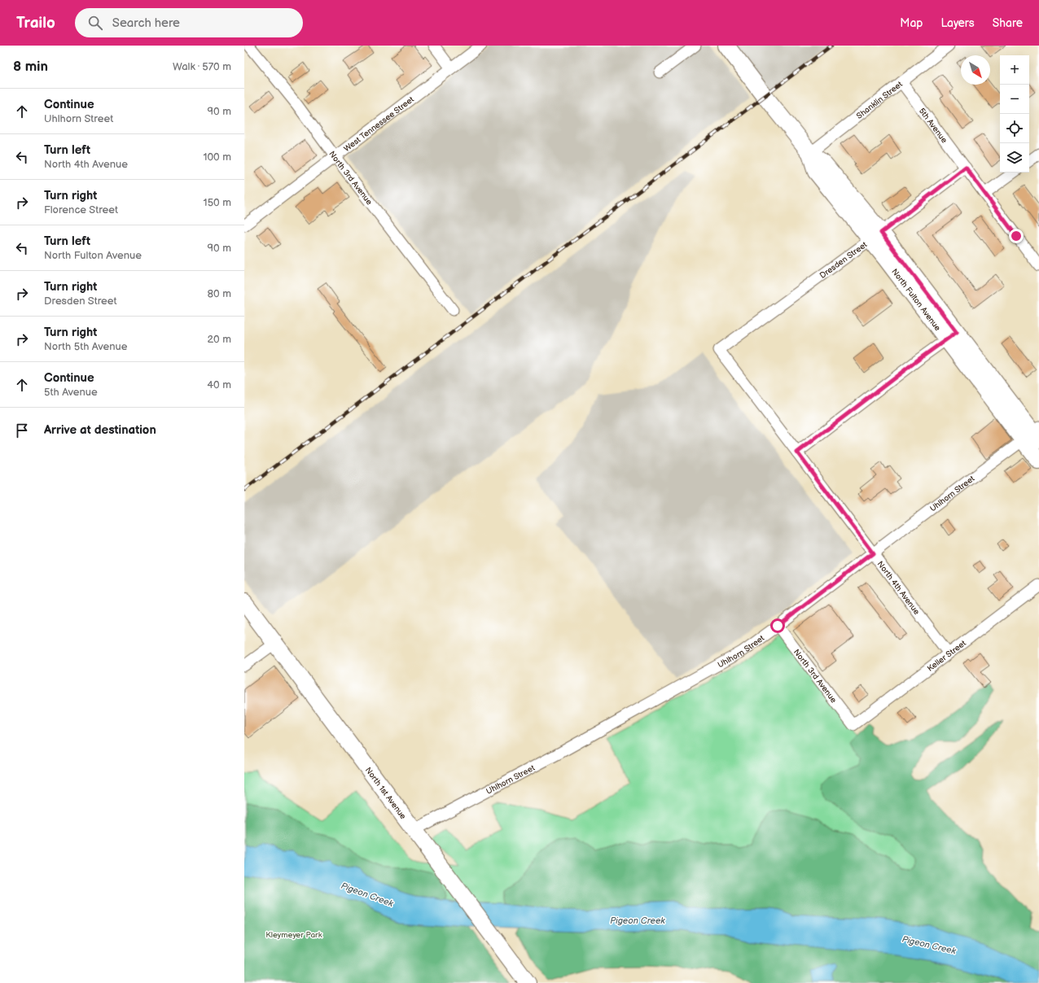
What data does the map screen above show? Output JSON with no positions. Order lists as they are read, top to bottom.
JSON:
{
  "streets": {
    "main road": ["North Fulton Avenue", "North 1st Avenue"],
    "street": [
      "Shanklin Street",
      "West Tennessee Street",
      "5th Avenue",
      "North 3rd Avenue",
      "Dresden Street",
      "Uhlhorn Street",
      "North 4th Avenue",
      "Keller Street"
    ]
  },
  "crossings": [
    ["Shanklin Street", "5th Avenue"],
    ["Shanklin Street", "North Fulton Avenue"],
    ["West Tennessee Street", "North 3rd Avenue"],
    ["5th Avenue", "Dresden Street"],
    ["North 3rd Avenue", "Uhlhorn Street"],
    ["North 3rd Avenue", "Keller Street"],
    ["Dresden Street", "North Fulton Avenue"],
    ["Dresden Street", "North 4th Avenue"],
    ["North Fulton Avenue", "Uhlhorn Street"],
    ["Uhlhorn Street", "North 4th Avenue"],
    ["Uhlhorn Street", "North 1st Avenue"],
    ["North 4th Avenue", "Keller Street"]
  ],
  "water": ["Pigeon Creek"],
  "parks": ["Kleymeyer Park"],
  "north": "bottom right",
  "page": {
    "header": "Trailo",
    "search": "Search here",
    "nav": ["Map", "Layers", "Share"],
    "heading": ["8 min", "Walk · 570 m"],
    "map_buttons": ["+", "−"],
    "list": [
      ["Continue", "Uhlhorn Street", "90 m"],
      ["Turn left", "North 4th Avenue", "100 m"],
      ["Turn right", "Florence Street", "150 m"],
      ["Turn left", "North Fulton Avenue", "90 m"],
      ["Turn right", "Dresden Street", "80 m"],
      ["Turn right", "North 5th Avenue", "20 m"],
      ["Continue", "5th Avenue", "40 m"],
      "Arrive at destination"
    ]
  }
}
